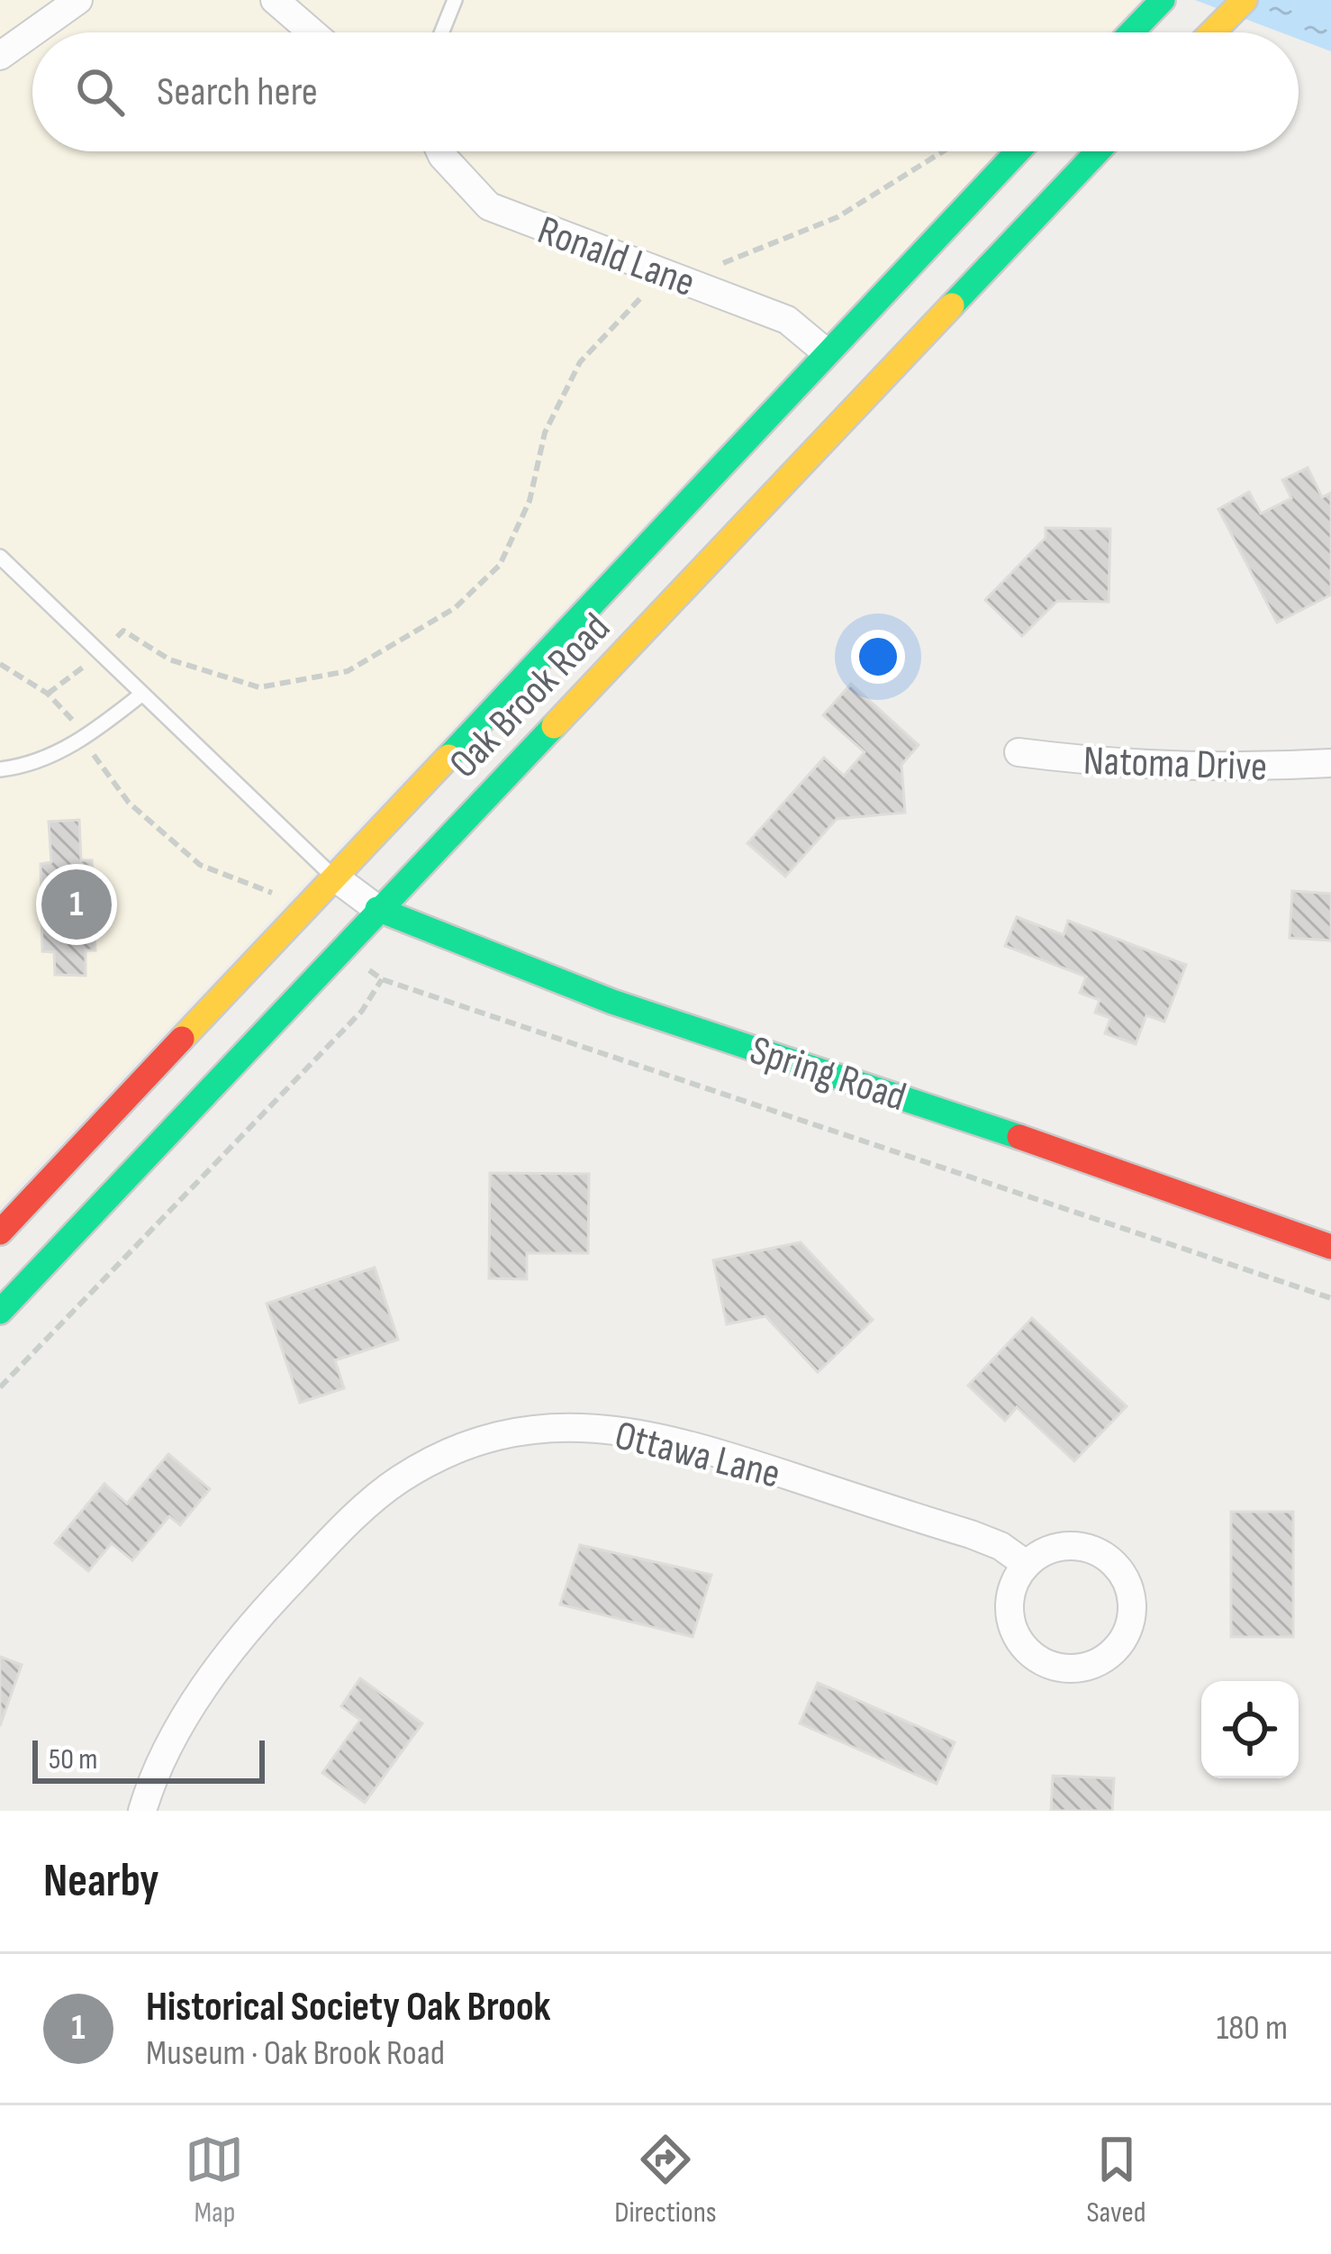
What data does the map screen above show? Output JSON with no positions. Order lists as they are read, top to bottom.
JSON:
{
  "streets": {
    "main road": ["Oak Brook Road", "Spring Road"],
    "street": ["Ronald Lane", "Natoma Drive", "Ottawa Lane"]
  },
  "crossings": [
    ["Ronald Lane", "Oak Brook Road"],
    ["Oak Brook Road", "Spring Road"]
  ],
  "scale_bar": "50 m",
  "page": {
    "search": "Search here",
    "pins": "1",
    "scale": "50 m",
    "heading": "Nearby",
    "list": [
      {
        "mark": "1",
        "name": "Historical Society Oak Brook",
        "note": "Museum · Oak Brook Road",
        "value": "180 m"
      }
    ],
    "nav": ["Map", "Directions", "Saved"]
  }
}
